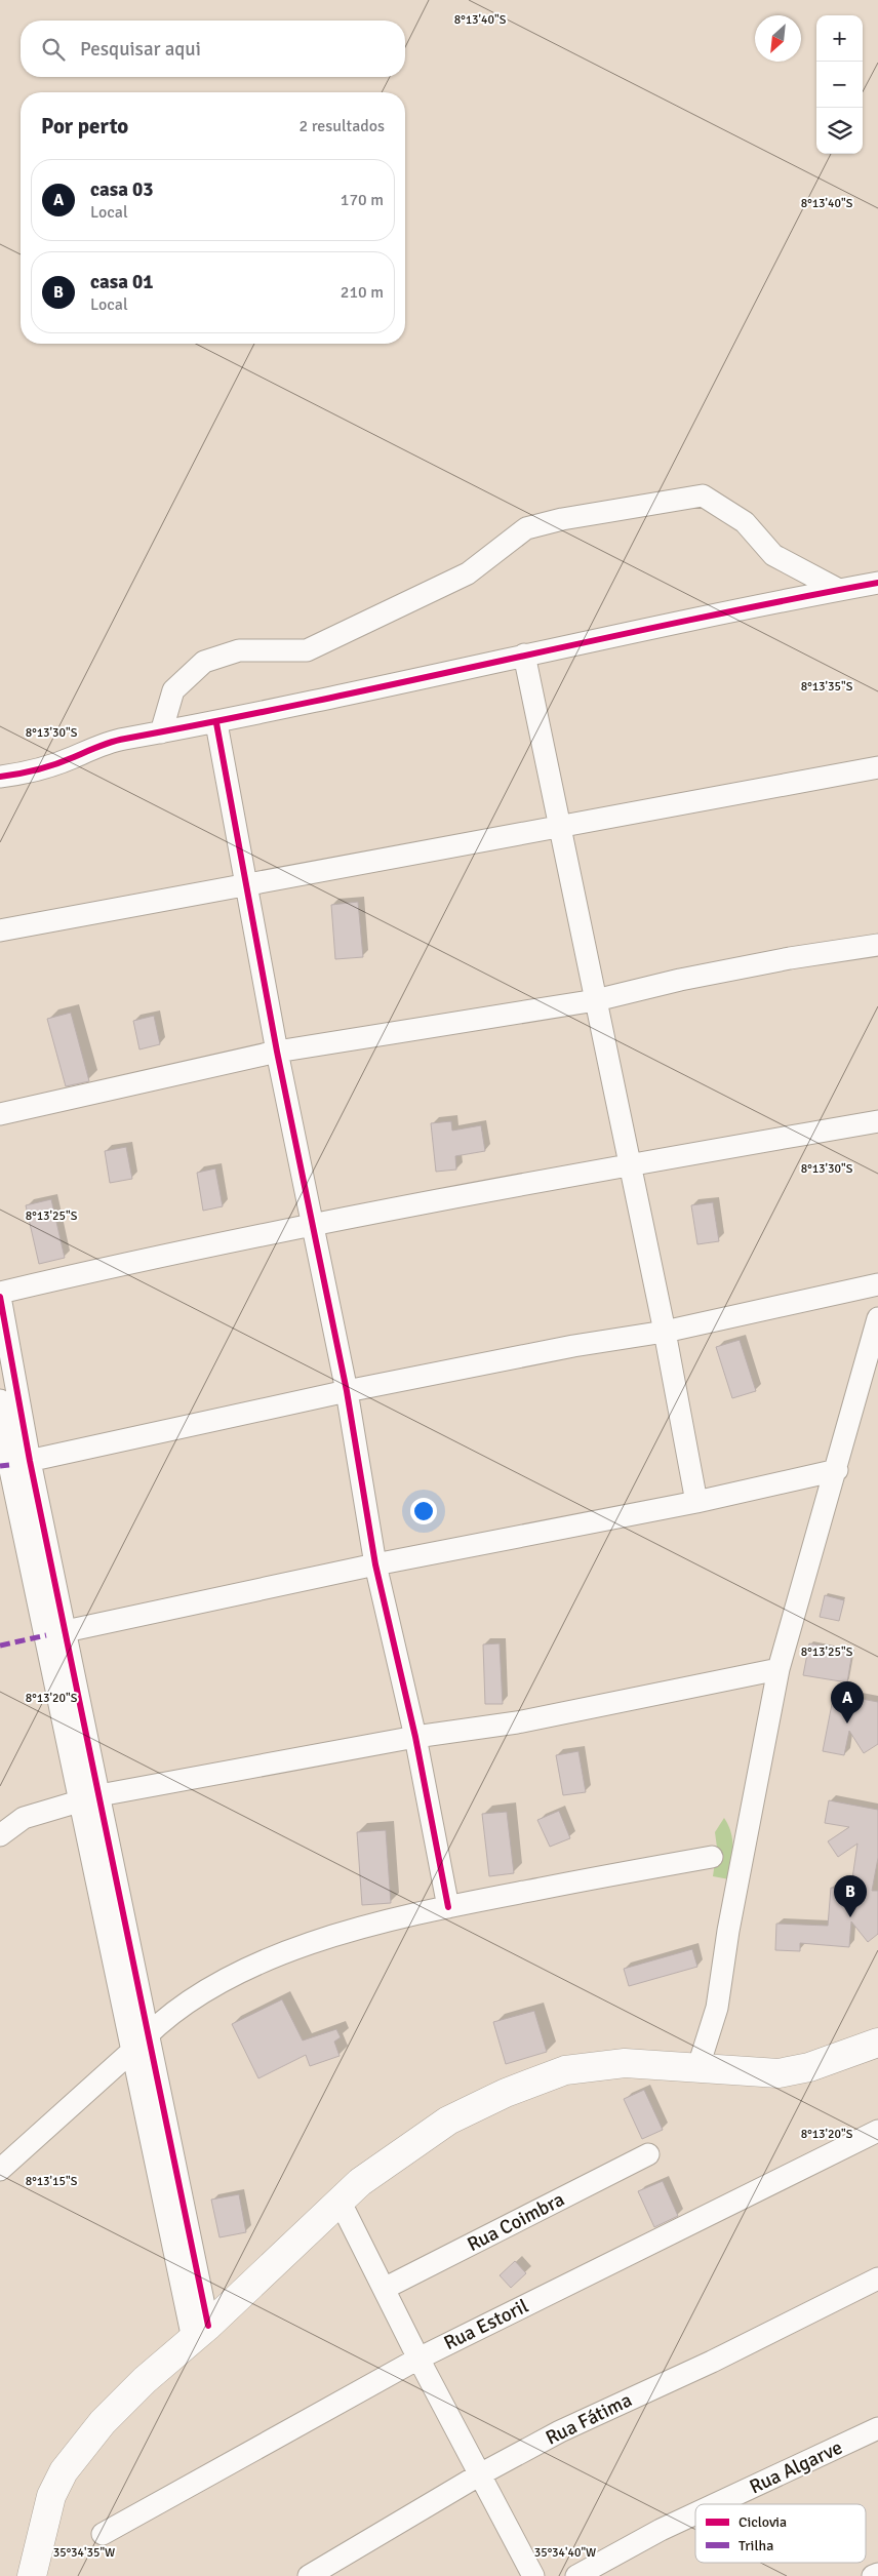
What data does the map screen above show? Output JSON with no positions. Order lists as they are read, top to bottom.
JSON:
{
  "streets": {
    "street": [
      "Rua Coimbra",
      "Rua Estoril",
      "Rua Fátima",
      "Rua Algarve"
    ]
  },
  "legend": ["Ciclovia", "Trilha"],
  "north": "bottom left",
  "page": {
    "map_buttons": ["+", "−"],
    "search": "Pesquisar aqui",
    "heading": ["Por perto", "2 resultados"],
    "list": [
      {
        "mark": "A",
        "name": "casa 03",
        "note": "Local",
        "value": "170 m"
      },
      {
        "mark": "B",
        "name": "casa 01",
        "note": "Local",
        "value": "210 m"
      }
    ],
    "pins": ["A", "B"]
  },
  "coordinates": [
    "8°13'40\"S",
    "8°13'35\"S",
    "8°13'30\"S",
    "8°13'25\"S",
    "8°13'20\"S",
    "8°13'15\"S",
    "35°34'35\"W",
    "35°34'40\"W"
  ]
}
